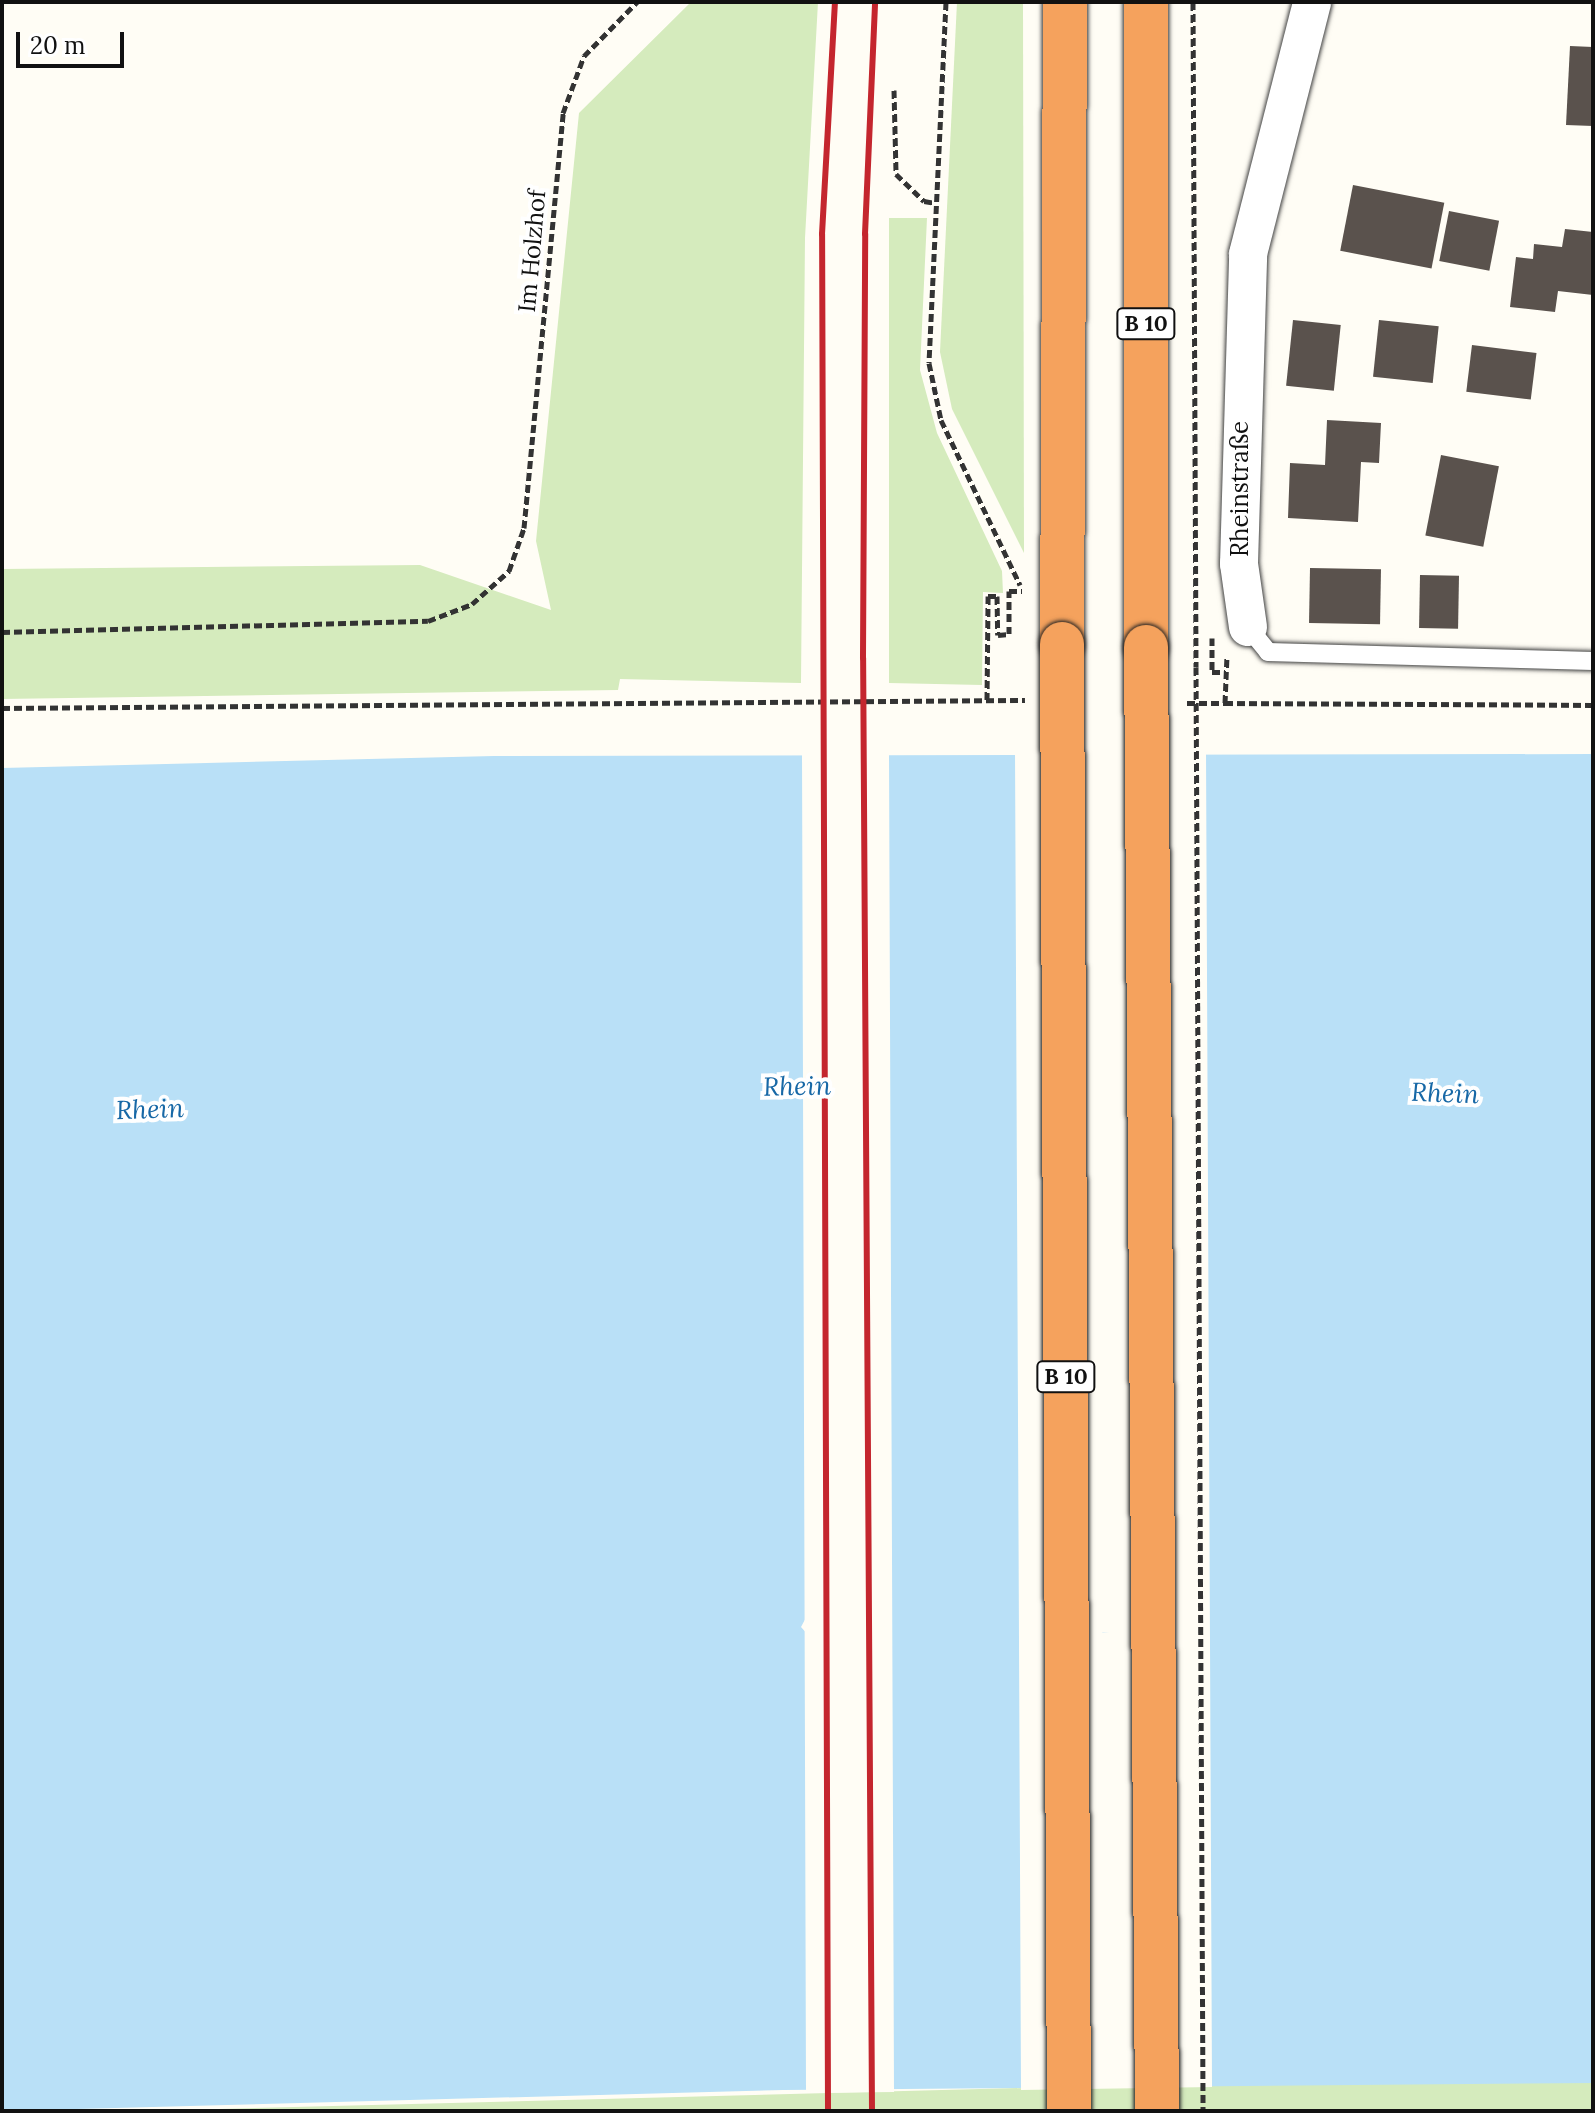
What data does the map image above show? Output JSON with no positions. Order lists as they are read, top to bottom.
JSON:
{
  "streets": {
    "highway": ["B 10"],
    "street": ["Rheinstraße"],
    "path": ["Im Holzhof"]
  },
  "water": ["Rhein"],
  "scale_bar": "20 m"
}
